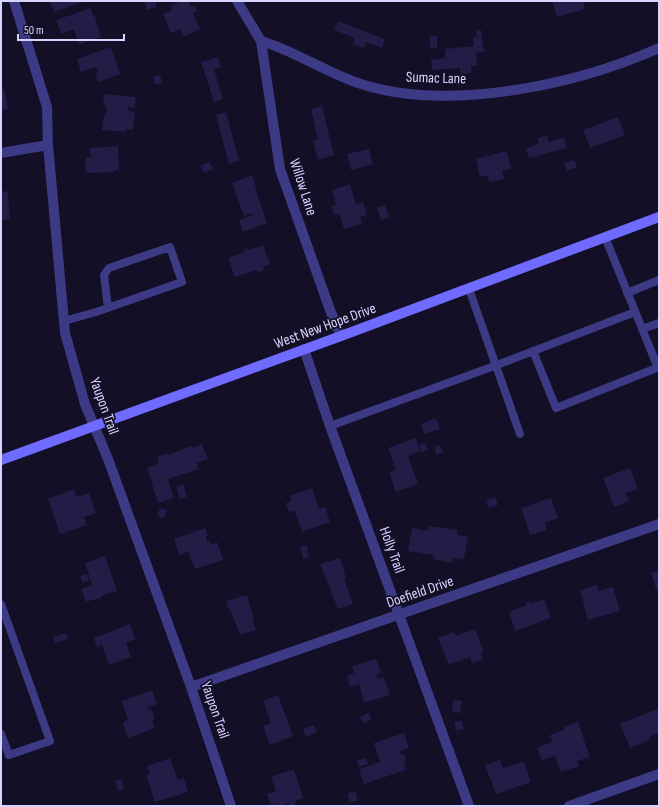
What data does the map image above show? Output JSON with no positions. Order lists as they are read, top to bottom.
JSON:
{
  "streets": {
    "main road": ["West New Hope Drive"],
    "street": [
      "Sumac Lane",
      "Willow Lane",
      "Yaupon Trail",
      "Holly Trail",
      "Doefield Drive"
    ]
  },
  "crossings": [
    ["Sumac Lane", "Willow Lane"],
    ["Willow Lane", "West New Hope Drive"],
    ["West New Hope Drive", "Yaupon Trail"],
    ["West New Hope Drive", "Holly Trail"],
    ["Yaupon Trail", "Doefield Drive"],
    ["Holly Trail", "Doefield Drive"]
  ],
  "scale_bar": "50 m"
}
